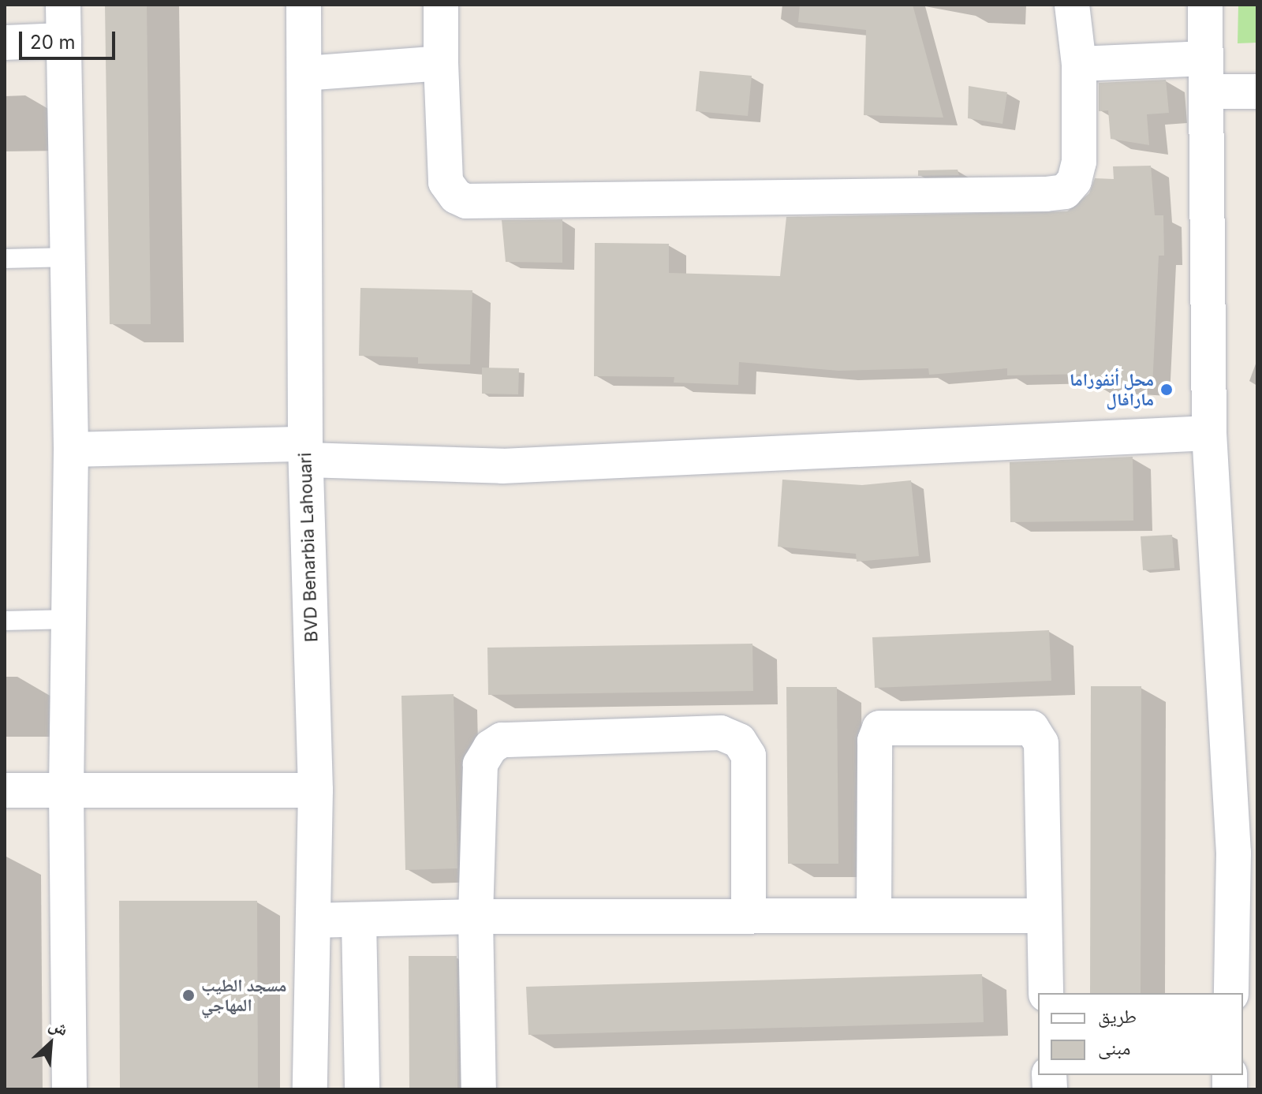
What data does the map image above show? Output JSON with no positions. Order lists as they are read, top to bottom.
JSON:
{
  "streets": {
    "street": ["BVD Benarbia Lahouari"]
  },
  "places": ["محل أنفوراما مارافال", "مسجد الطيب المهاجي"],
  "legend": ["طريق", "مبنى"],
  "scale_bar": "20 m",
  "north": "top right"
}
